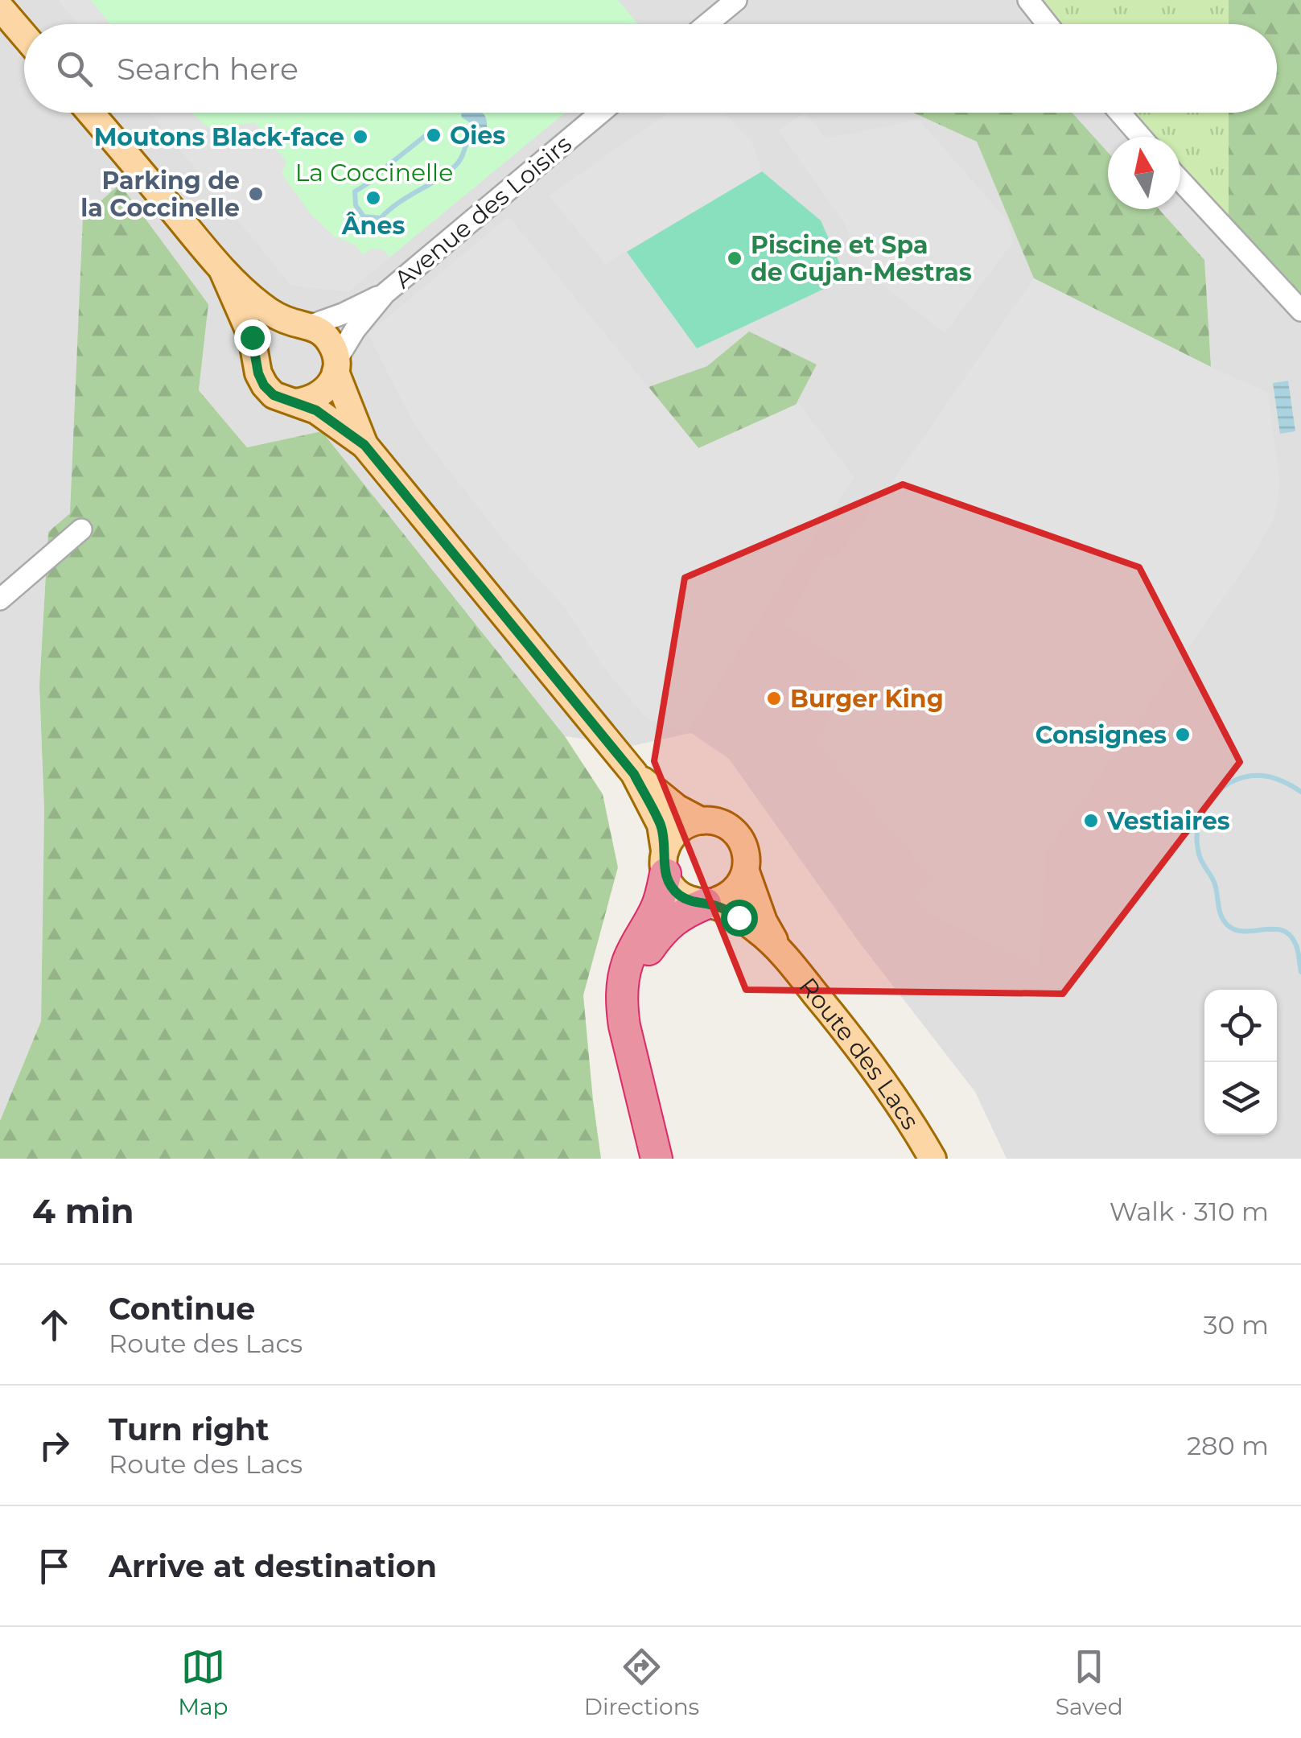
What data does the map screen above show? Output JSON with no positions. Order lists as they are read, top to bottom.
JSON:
{
  "streets": {
    "main road": ["Route des Lacs"],
    "street": ["Avenue des Loisirs"]
  },
  "crossings": [
    ["Avenue des Loisirs", "Route des Lacs"]
  ],
  "parks": ["La Coccinelle"],
  "places": [
    "Oies",
    "Moutons Black-face",
    "Parking de la Coccinelle",
    "Ânes",
    "Piscine et Spa de Gujan-Mestras",
    "Burger King",
    "Consignes",
    "Vestiaires"
  ],
  "north": "top",
  "page": {
    "search": "Search here",
    "heading": ["4 min", "Walk · 310 m"],
    "list": [
      ["Continue", "Route des Lacs", "30 m"],
      ["Turn right", "Route des Lacs", "280 m"],
      "Arrive at destination"
    ],
    "nav": ["Map", "Directions", "Saved"]
  }
}
